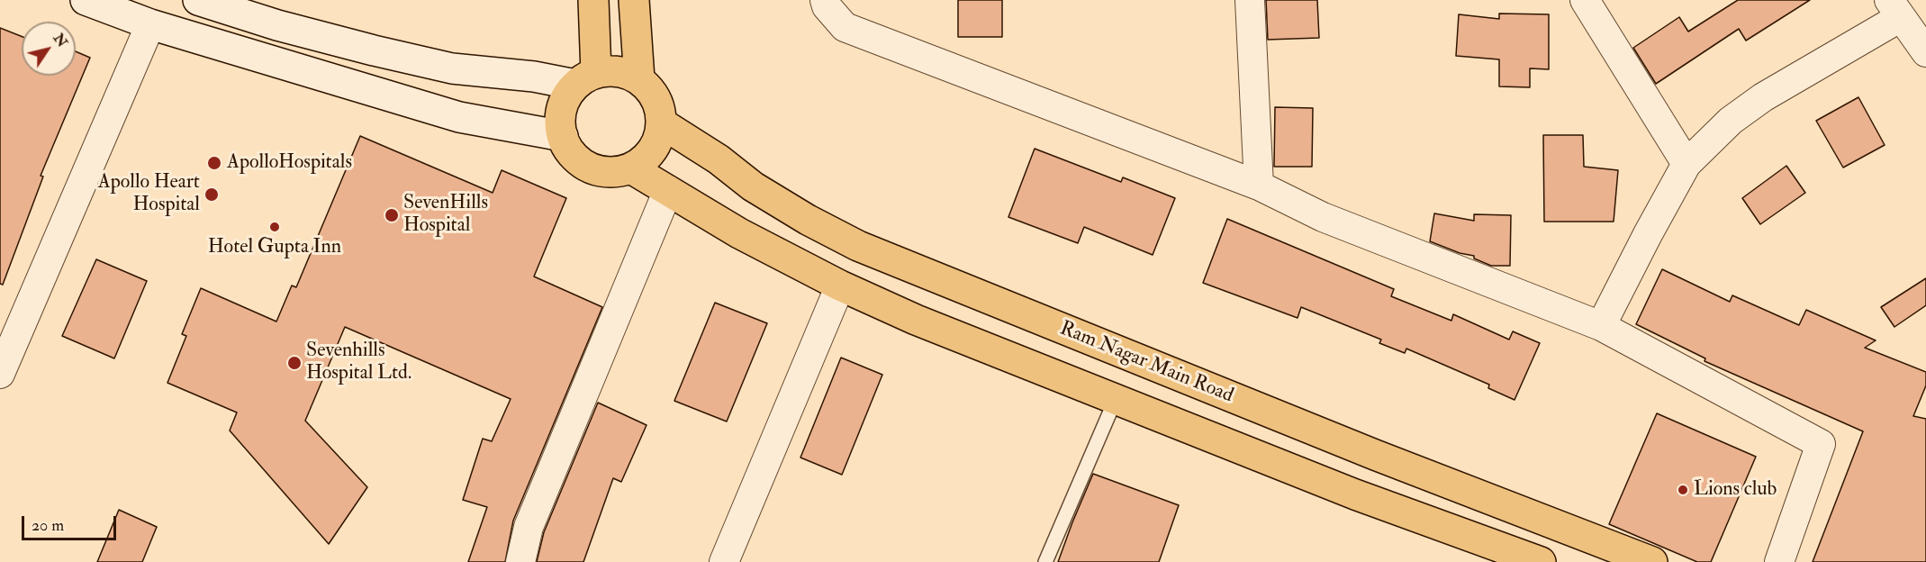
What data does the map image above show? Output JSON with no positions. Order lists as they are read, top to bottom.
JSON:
{
  "streets": {
    "main road": ["Ram Nagar Main Road"]
  },
  "places": [
    "ApolloHospitals",
    "Apollo Heart Hospital",
    "SevenHills Hospital",
    "Hotel Gupta Inn",
    "Sevenhills Hospital Ltd.",
    "Lions club"
  ],
  "scale_bar": "20 m",
  "north": "top right"
}
